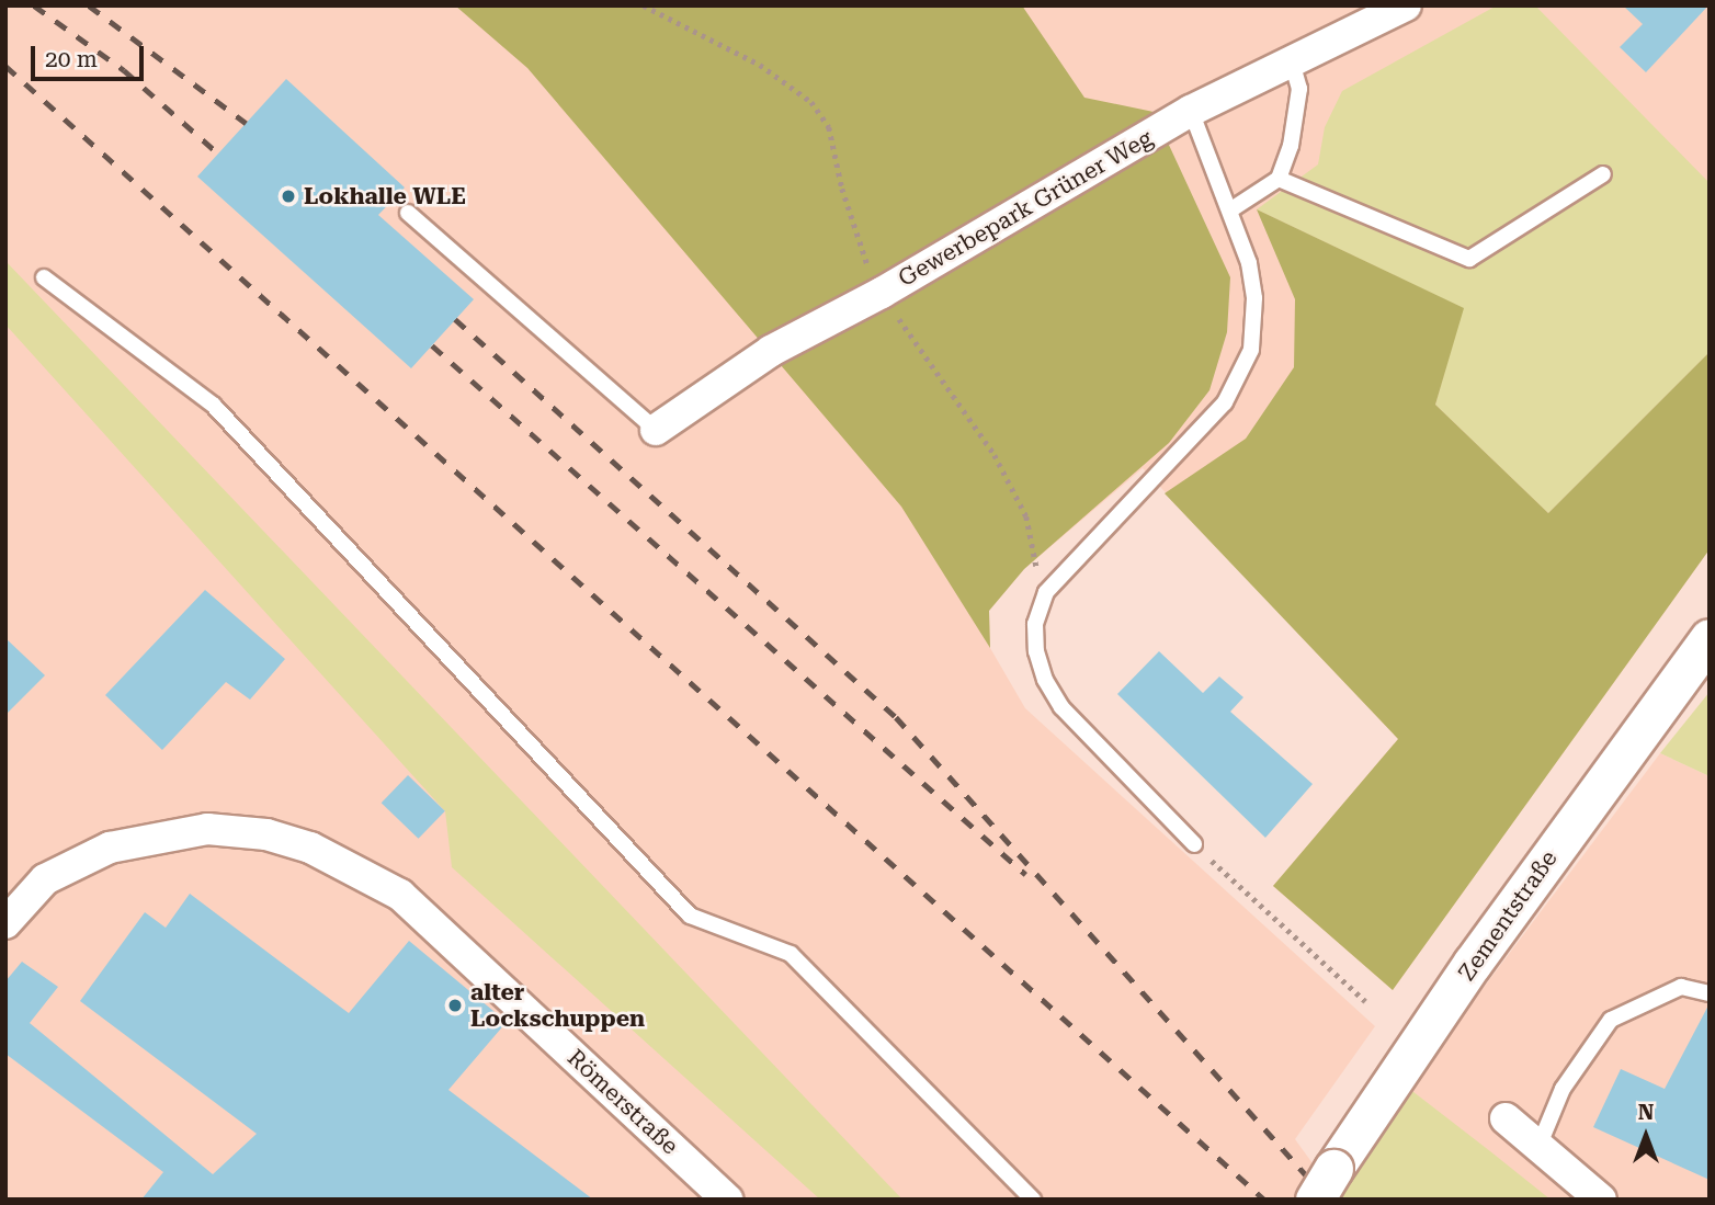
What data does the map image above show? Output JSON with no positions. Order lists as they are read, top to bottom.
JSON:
{
  "streets": {
    "street": ["Gewerbepark Grüner Weg", "Zementstraße", "Römerstraße"]
  },
  "places": ["Lokhalle WLE", "alter Lockschuppen"],
  "scale_bar": "20 m",
  "north": "top"
}
